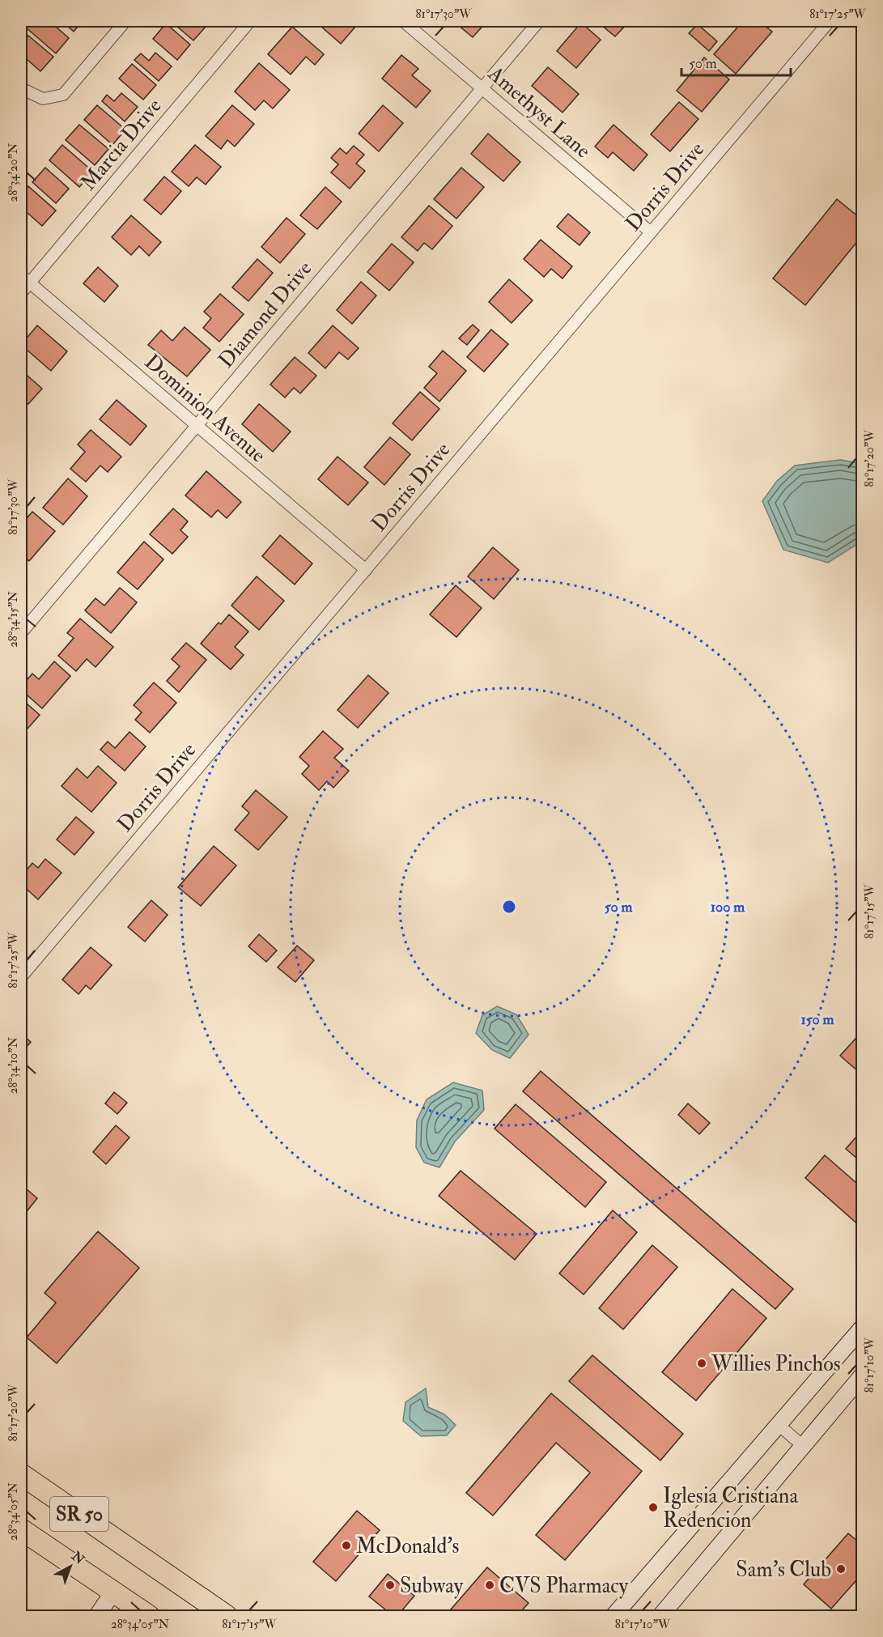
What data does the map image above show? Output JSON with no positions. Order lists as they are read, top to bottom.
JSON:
{
  "streets": {
    "highway": ["SR 50"],
    "street": [
      "Amethyst Lane",
      "Marcia Drive",
      "Dorris Drive",
      "Diamond Drive",
      "Dominion Avenue"
    ]
  },
  "crossings": [
    ["Amethyst Lane", "Dorris Drive"],
    ["Amethyst Lane", "Diamond Drive"],
    ["Marcia Drive", "Dominion Avenue"],
    ["Dorris Drive", "Dominion Avenue"],
    ["Diamond Drive", "Dominion Avenue"]
  ],
  "places": [
    "Willies Pinchos",
    "Iglesia Cristiana Redencion",
    "McDonald's",
    "Sam's Club",
    "Subway",
    "CVS Pharmacy"
  ],
  "scale_bar": "50 m",
  "north": "top right",
  "coordinates": [
    "81°17'30\"W",
    "81°17'25\"W",
    "28°34'20\"N",
    "81°17'20\"W",
    "28°34'15\"N",
    "81°17'15\"W",
    "28°34'10\"N",
    "81°17'10\"W",
    "28°34'05\"N"
  ],
  "rings": ["50 m", "100 m", "150 m"]
}
